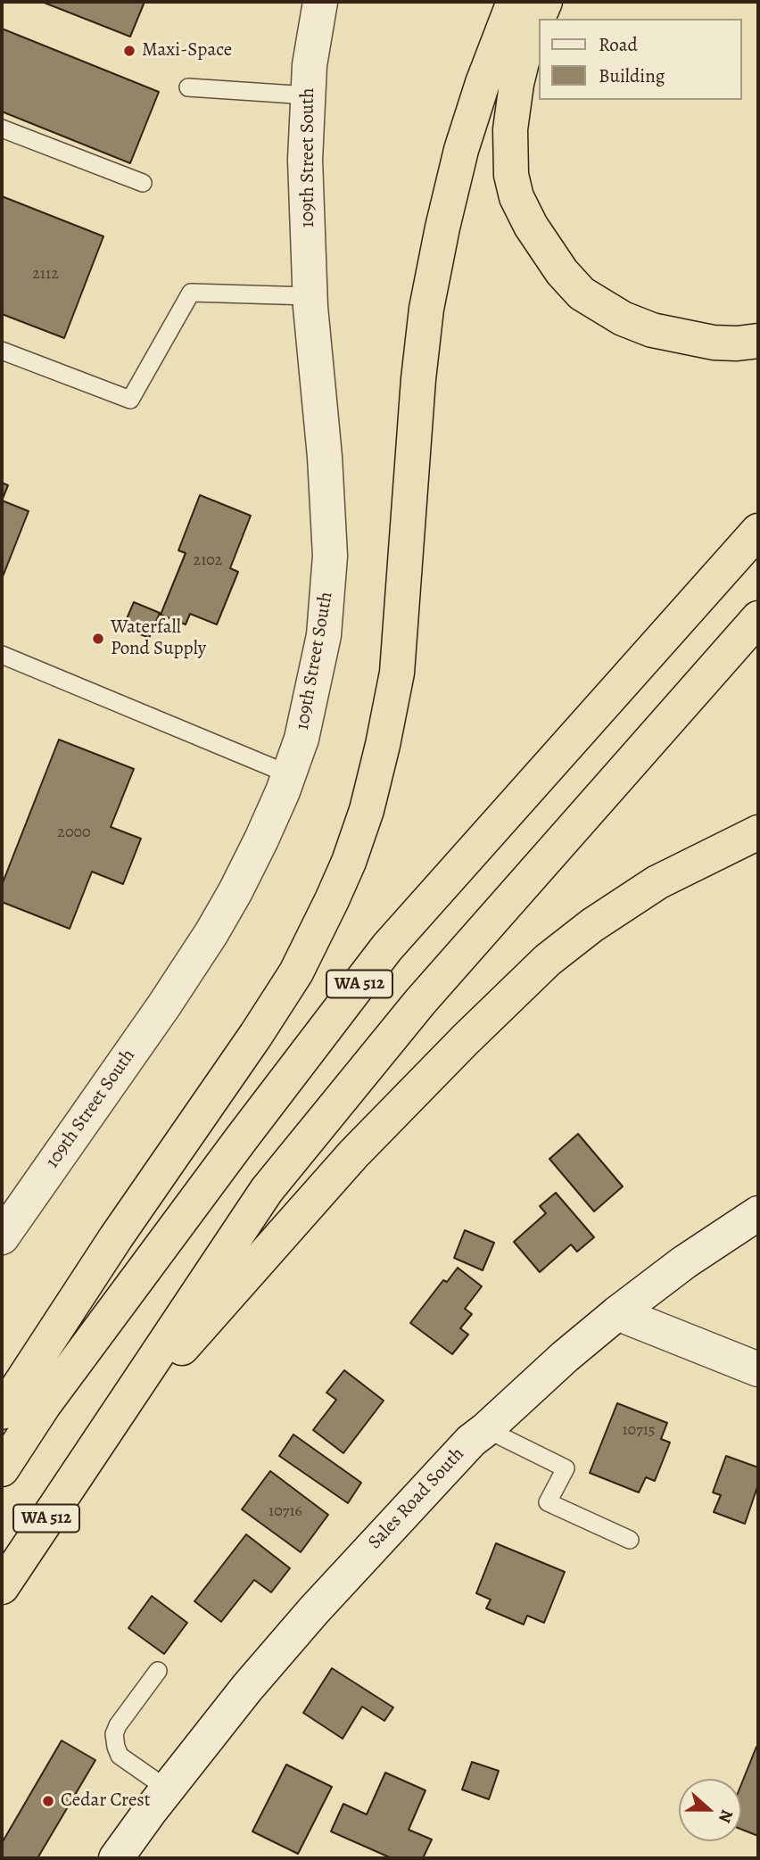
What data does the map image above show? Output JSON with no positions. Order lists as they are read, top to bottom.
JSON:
{
  "streets": {
    "highway": ["WA 512"],
    "street": ["109th Street South", "Sales Road South"]
  },
  "places": ["Maxi-Space", "Waterfall Pond Supply", "Cedar Crest"],
  "house_numbers": [
    "2112",
    "2102",
    "2000",
    "10715",
    "10716"
  ],
  "legend": ["Road", "Building"],
  "north": "right"
}
